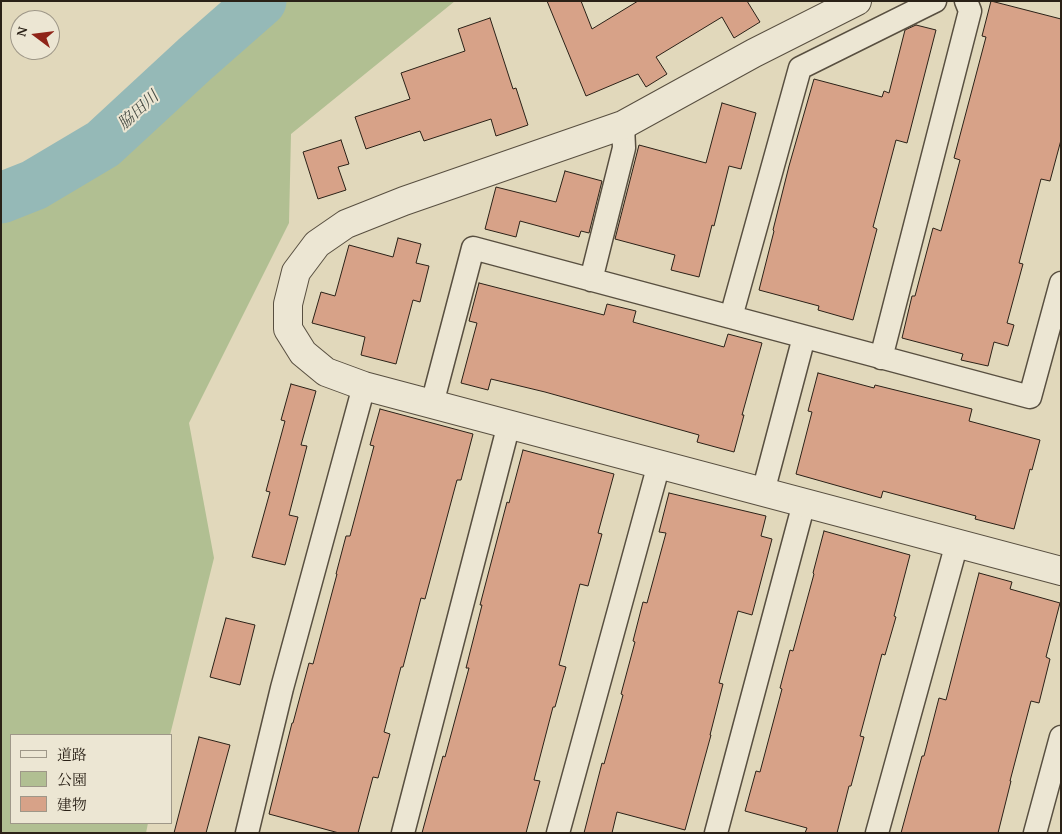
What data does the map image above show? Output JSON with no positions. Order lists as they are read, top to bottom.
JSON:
{
  "water": ["脇田川"],
  "legend": ["道路", "公園", "建物"],
  "north": "left"
}
